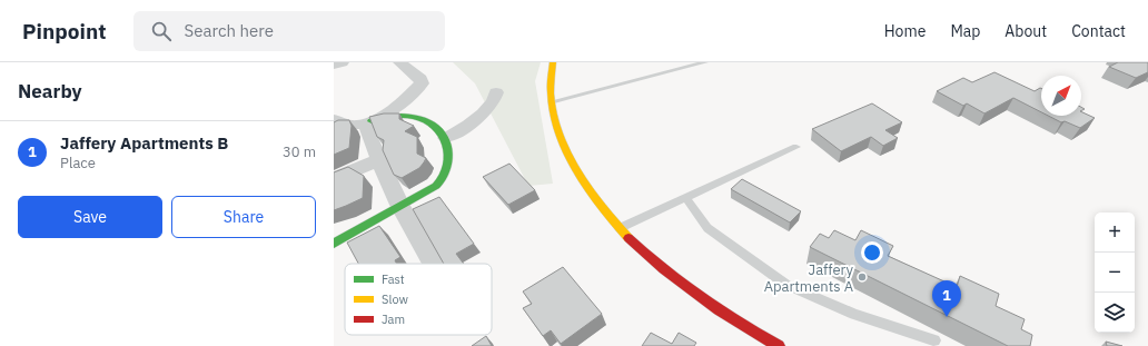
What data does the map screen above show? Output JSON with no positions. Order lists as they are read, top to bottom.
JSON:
{
  "places": ["Jaffery Apartments A"],
  "legend": ["Fast", "Slow", "Jam"],
  "north": "top right",
  "page": {
    "header": "Pinpoint",
    "search": "Search here",
    "nav": [
      "Home",
      "Map",
      "About",
      "Contact"
    ],
    "heading": "Nearby",
    "list": [
      {
        "mark": "1",
        "name": "Jaffery Apartments B",
        "note": "Place",
        "value": "30 m"
      }
    ],
    "buttons": ["Save", "Share"],
    "map_buttons": ["+", "−"],
    "pins": "1"
  }
}
